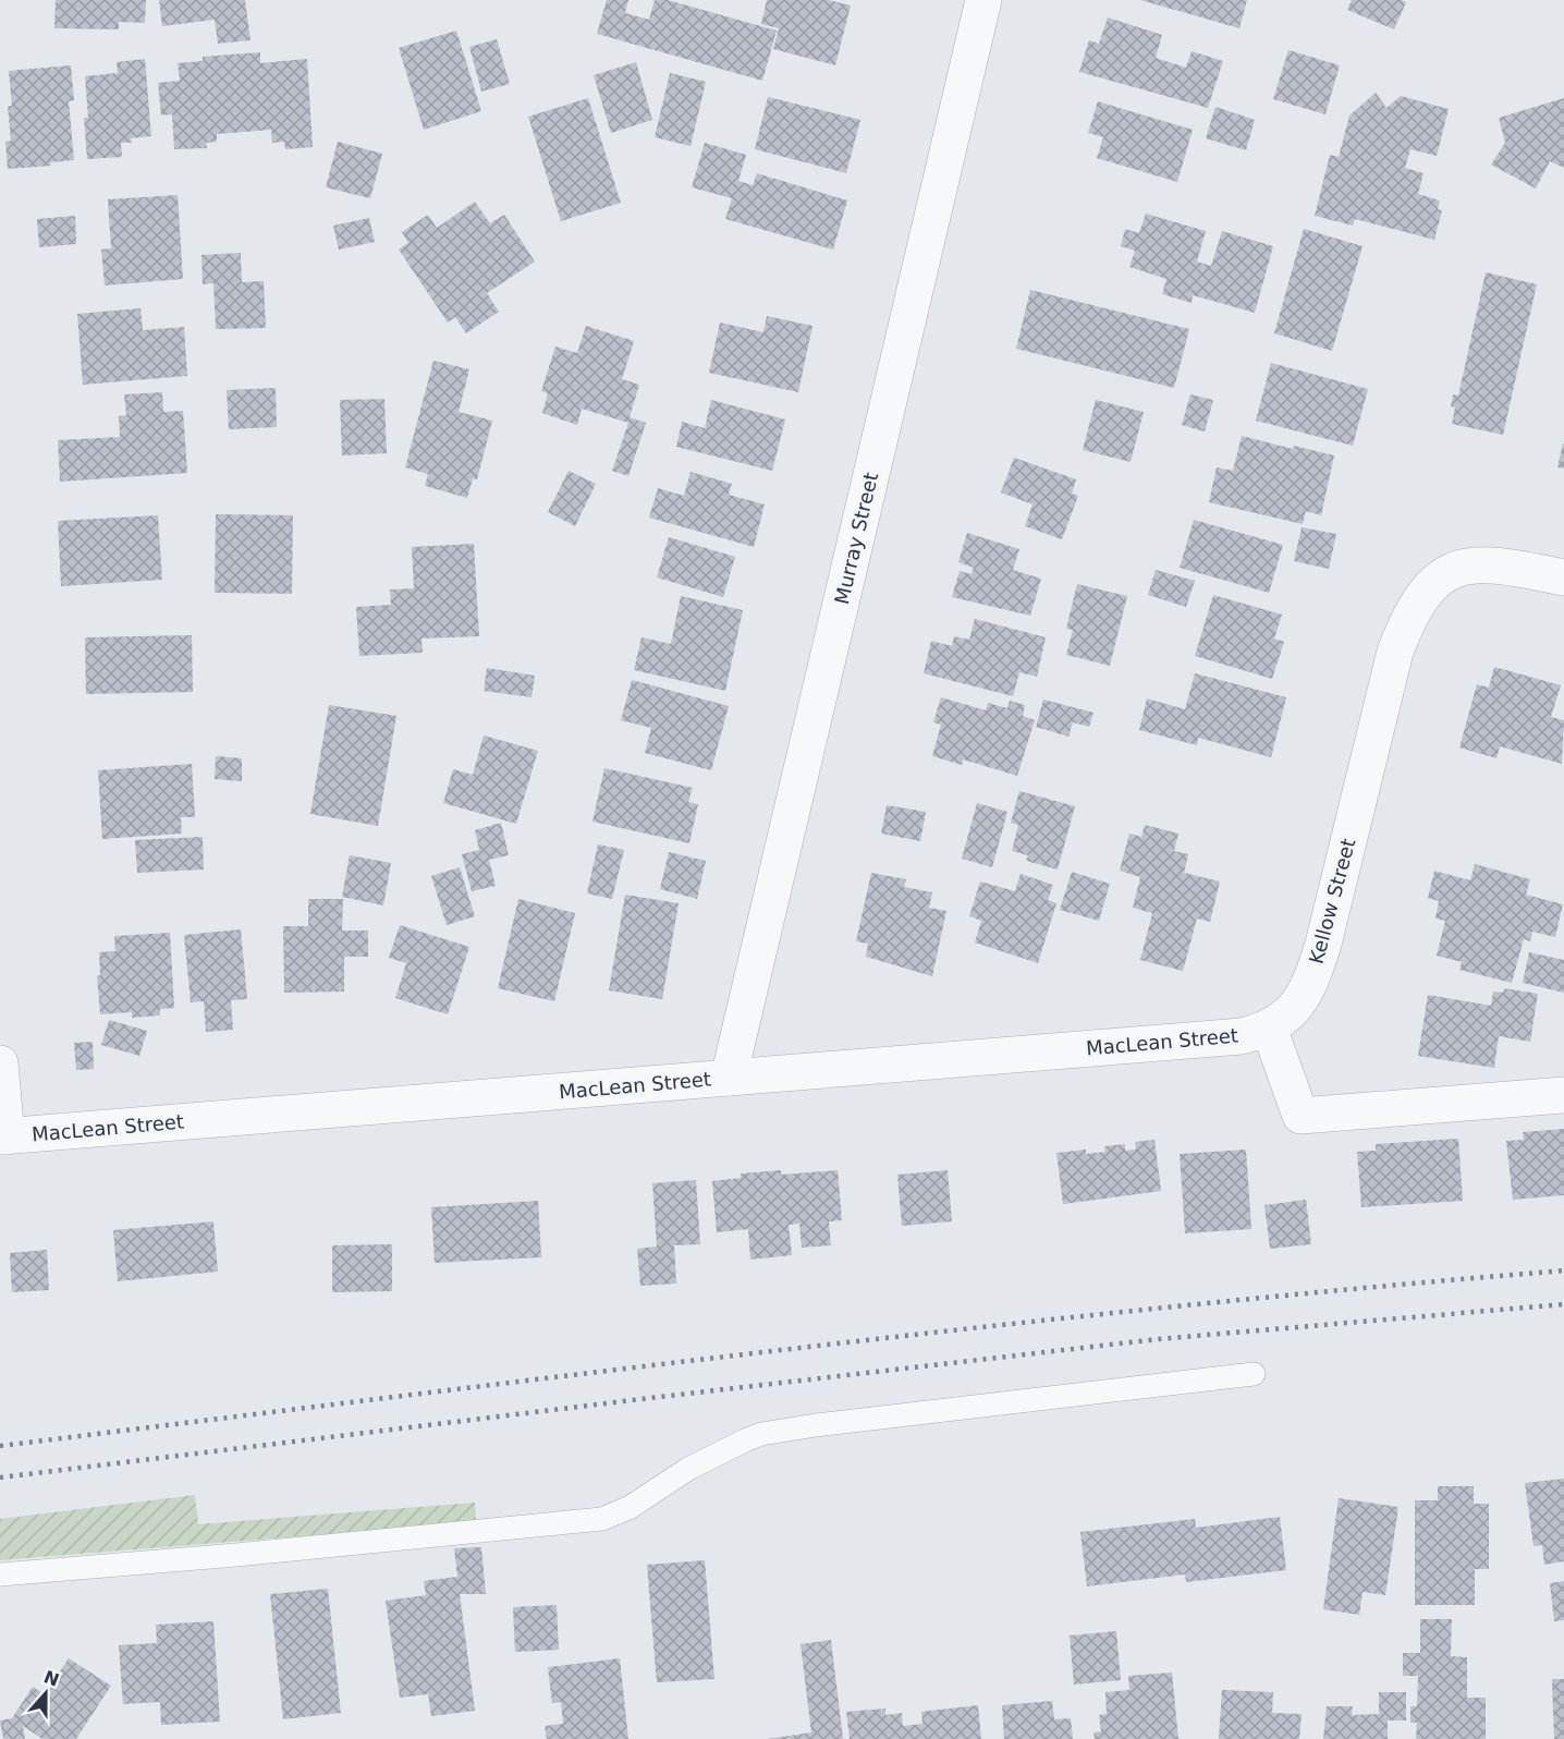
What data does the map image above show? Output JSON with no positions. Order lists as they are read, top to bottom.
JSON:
{
  "streets": {
    "street": ["Murray Street", "Kellow Street", "MacLean Street"]
  },
  "crossings": [
    ["Murray Street", "MacLean Street"],
    ["Kellow Street", "MacLean Street"]
  ],
  "north": "top"
}
